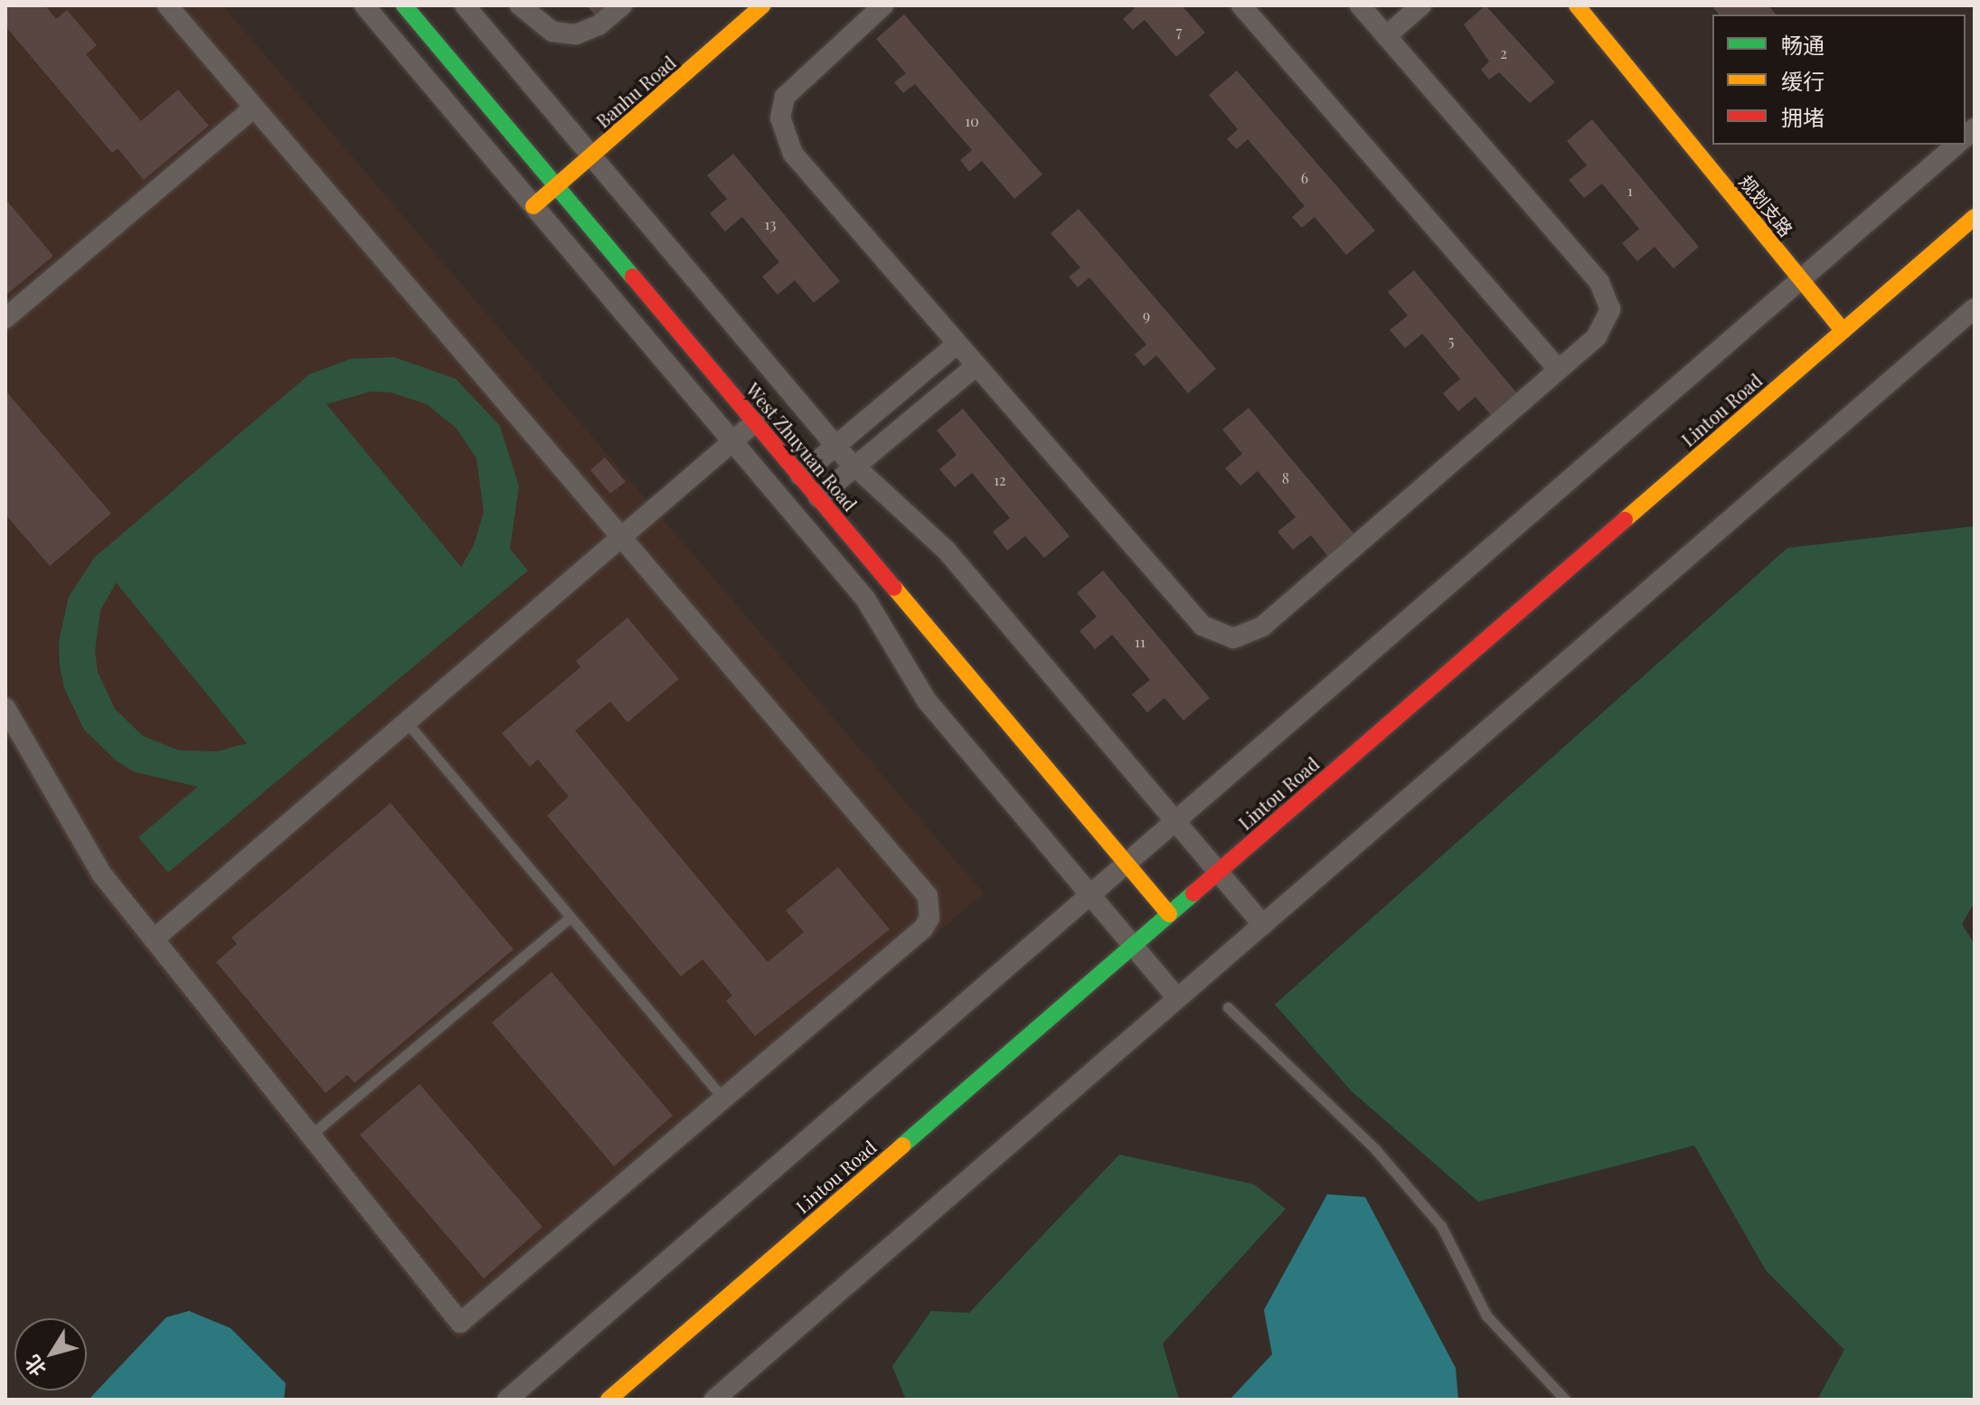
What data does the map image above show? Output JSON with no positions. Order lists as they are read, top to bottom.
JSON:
{
  "streets": {
    "main road": [
      "Banhu Road",
      "规划支路",
      "Lintou Road",
      "West Zhuyuan Road"
    ]
  },
  "crossings": [
    ["Banhu Road", "West Zhuyuan Road"],
    ["规划支路", "Lintou Road"],
    ["Lintou Road", "West Zhuyuan Road"]
  ],
  "house_numbers": [
    "7",
    "2",
    "10",
    "6",
    "1",
    "13",
    "9",
    "5",
    "8",
    "12",
    "11"
  ],
  "legend": ["畅通", "缓行", "拥堵"],
  "north": "bottom left"
}
